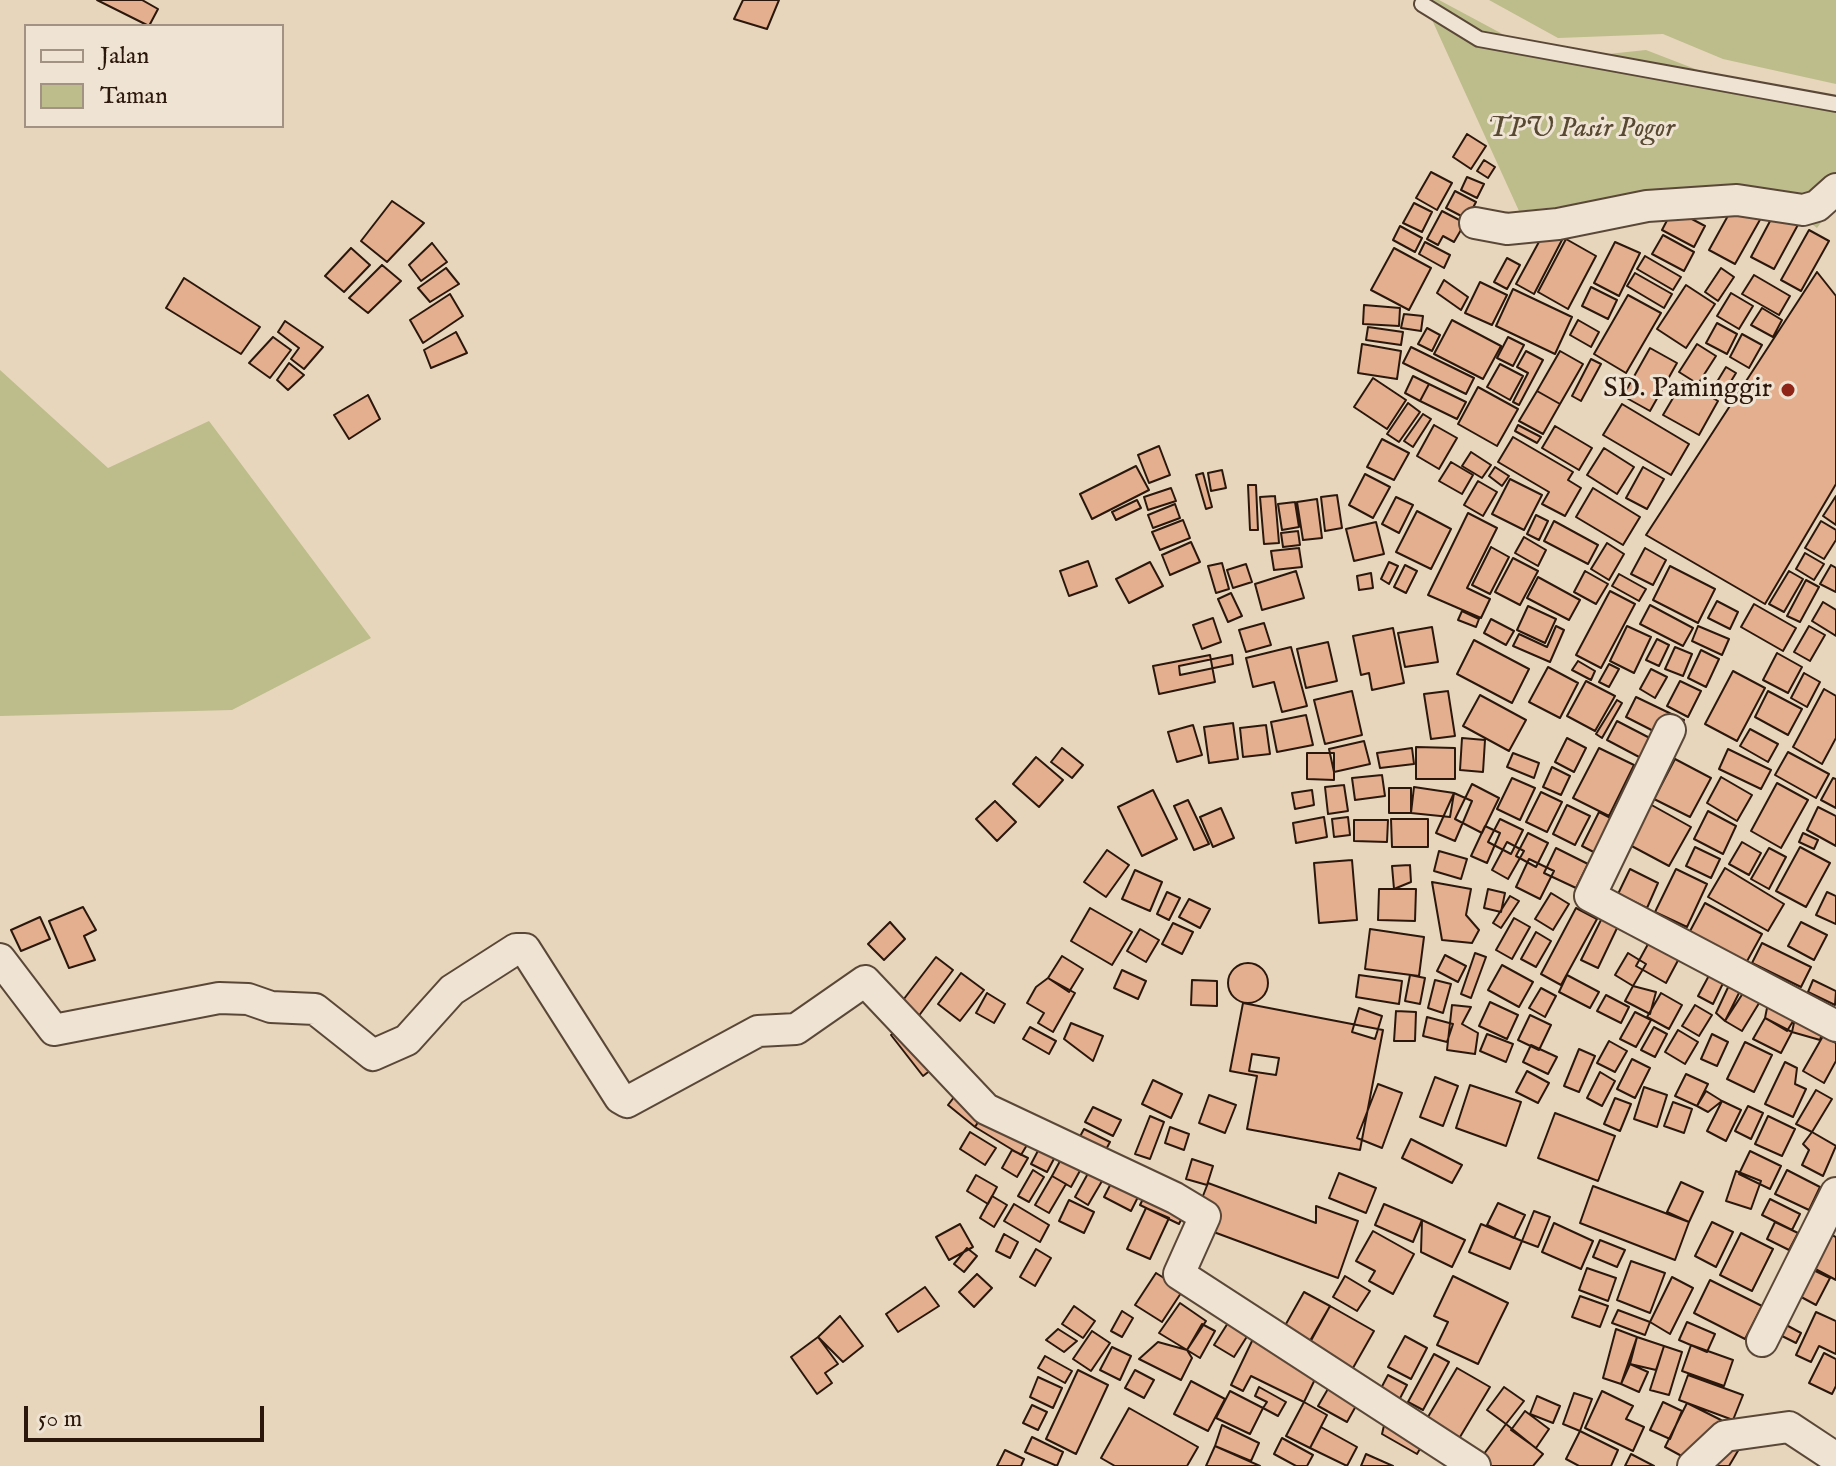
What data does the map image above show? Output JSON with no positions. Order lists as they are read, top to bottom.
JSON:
{
  "parks": ["TPU Pasir Pogor"],
  "places": ["SD. Paminggir"],
  "legend": ["Jalan", "Taman"],
  "scale_bar": "50 m"
}
